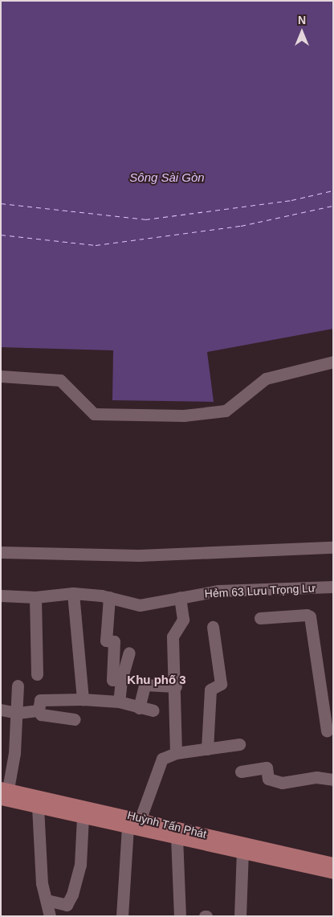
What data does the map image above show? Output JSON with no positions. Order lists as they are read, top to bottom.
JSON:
{
  "streets": {
    "main road": ["Huỳnh Tấn Phát"],
    "street": ["Hẻm 63 Lưu Trọng Lư"]
  },
  "districts": ["Khu phố 3"],
  "water": ["Sông Sài Gòn"],
  "north": "top"
}
